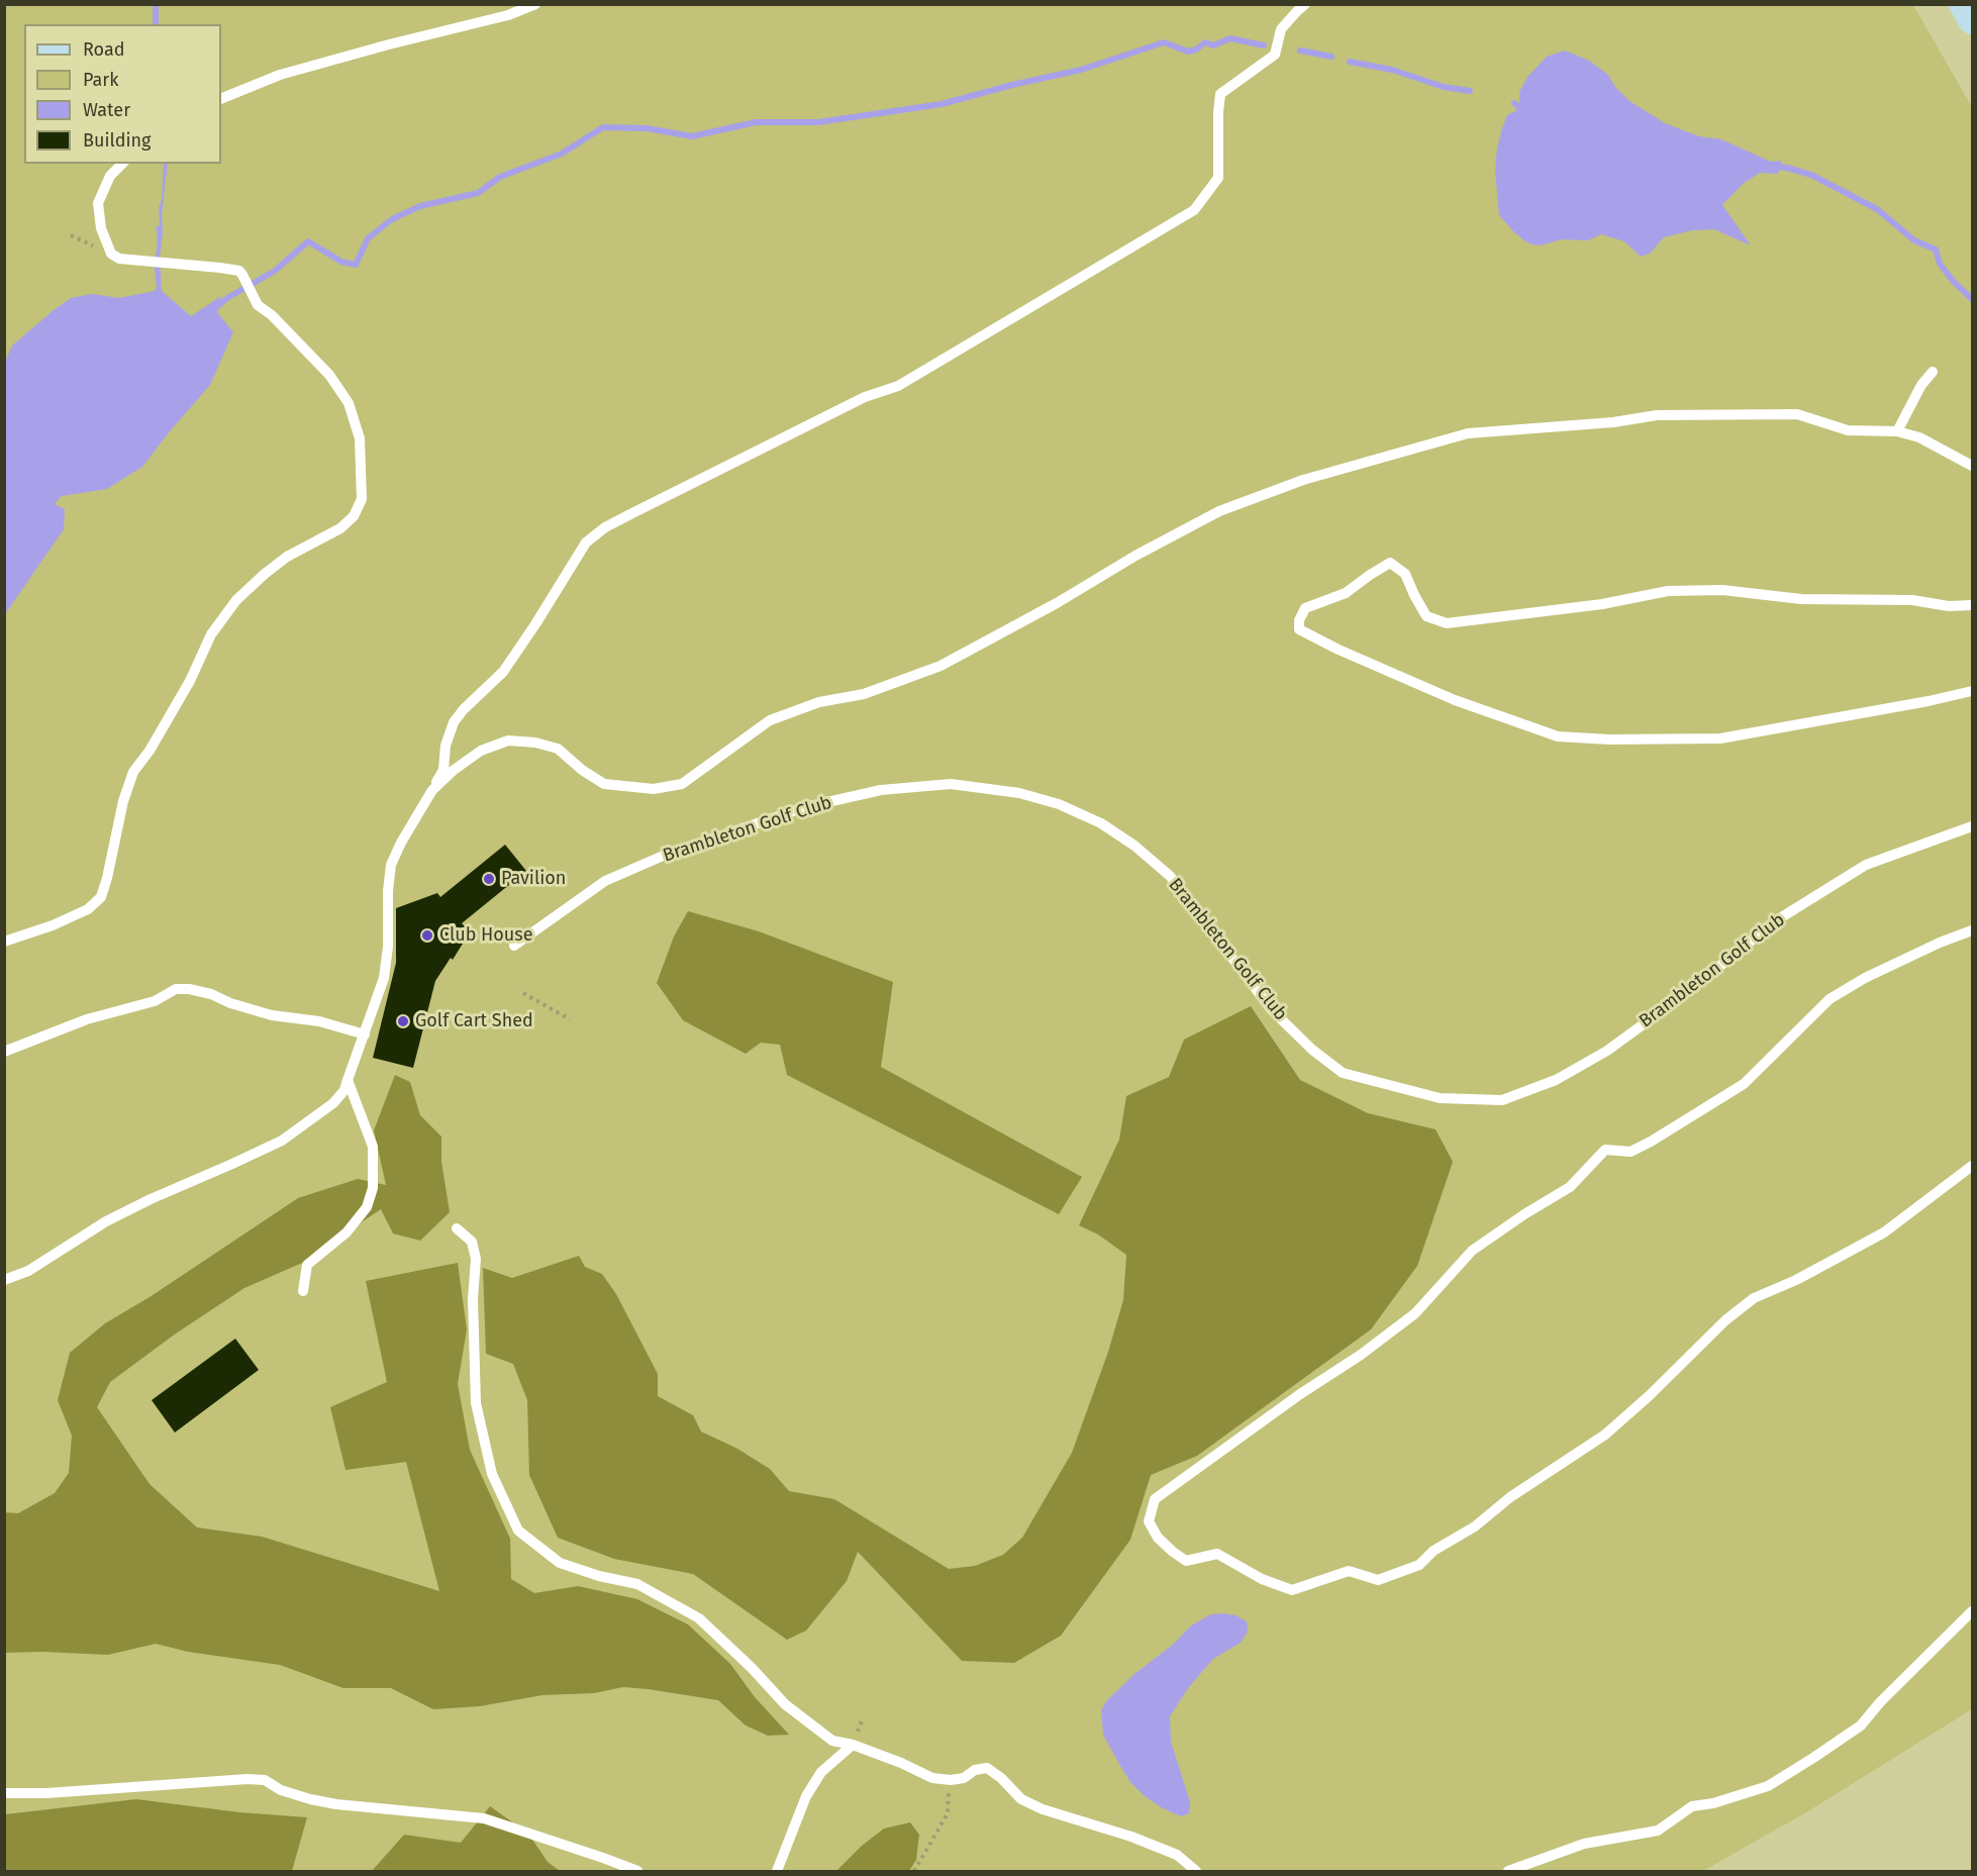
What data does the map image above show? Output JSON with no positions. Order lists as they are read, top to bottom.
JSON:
{
  "streets": {
    "lane": ["Brambleton Golf Club"]
  },
  "places": ["Pavilion", "Club House", "Golf Cart Shed"],
  "legend": [
    "Road",
    "Park",
    "Water",
    "Building"
  ]
}
